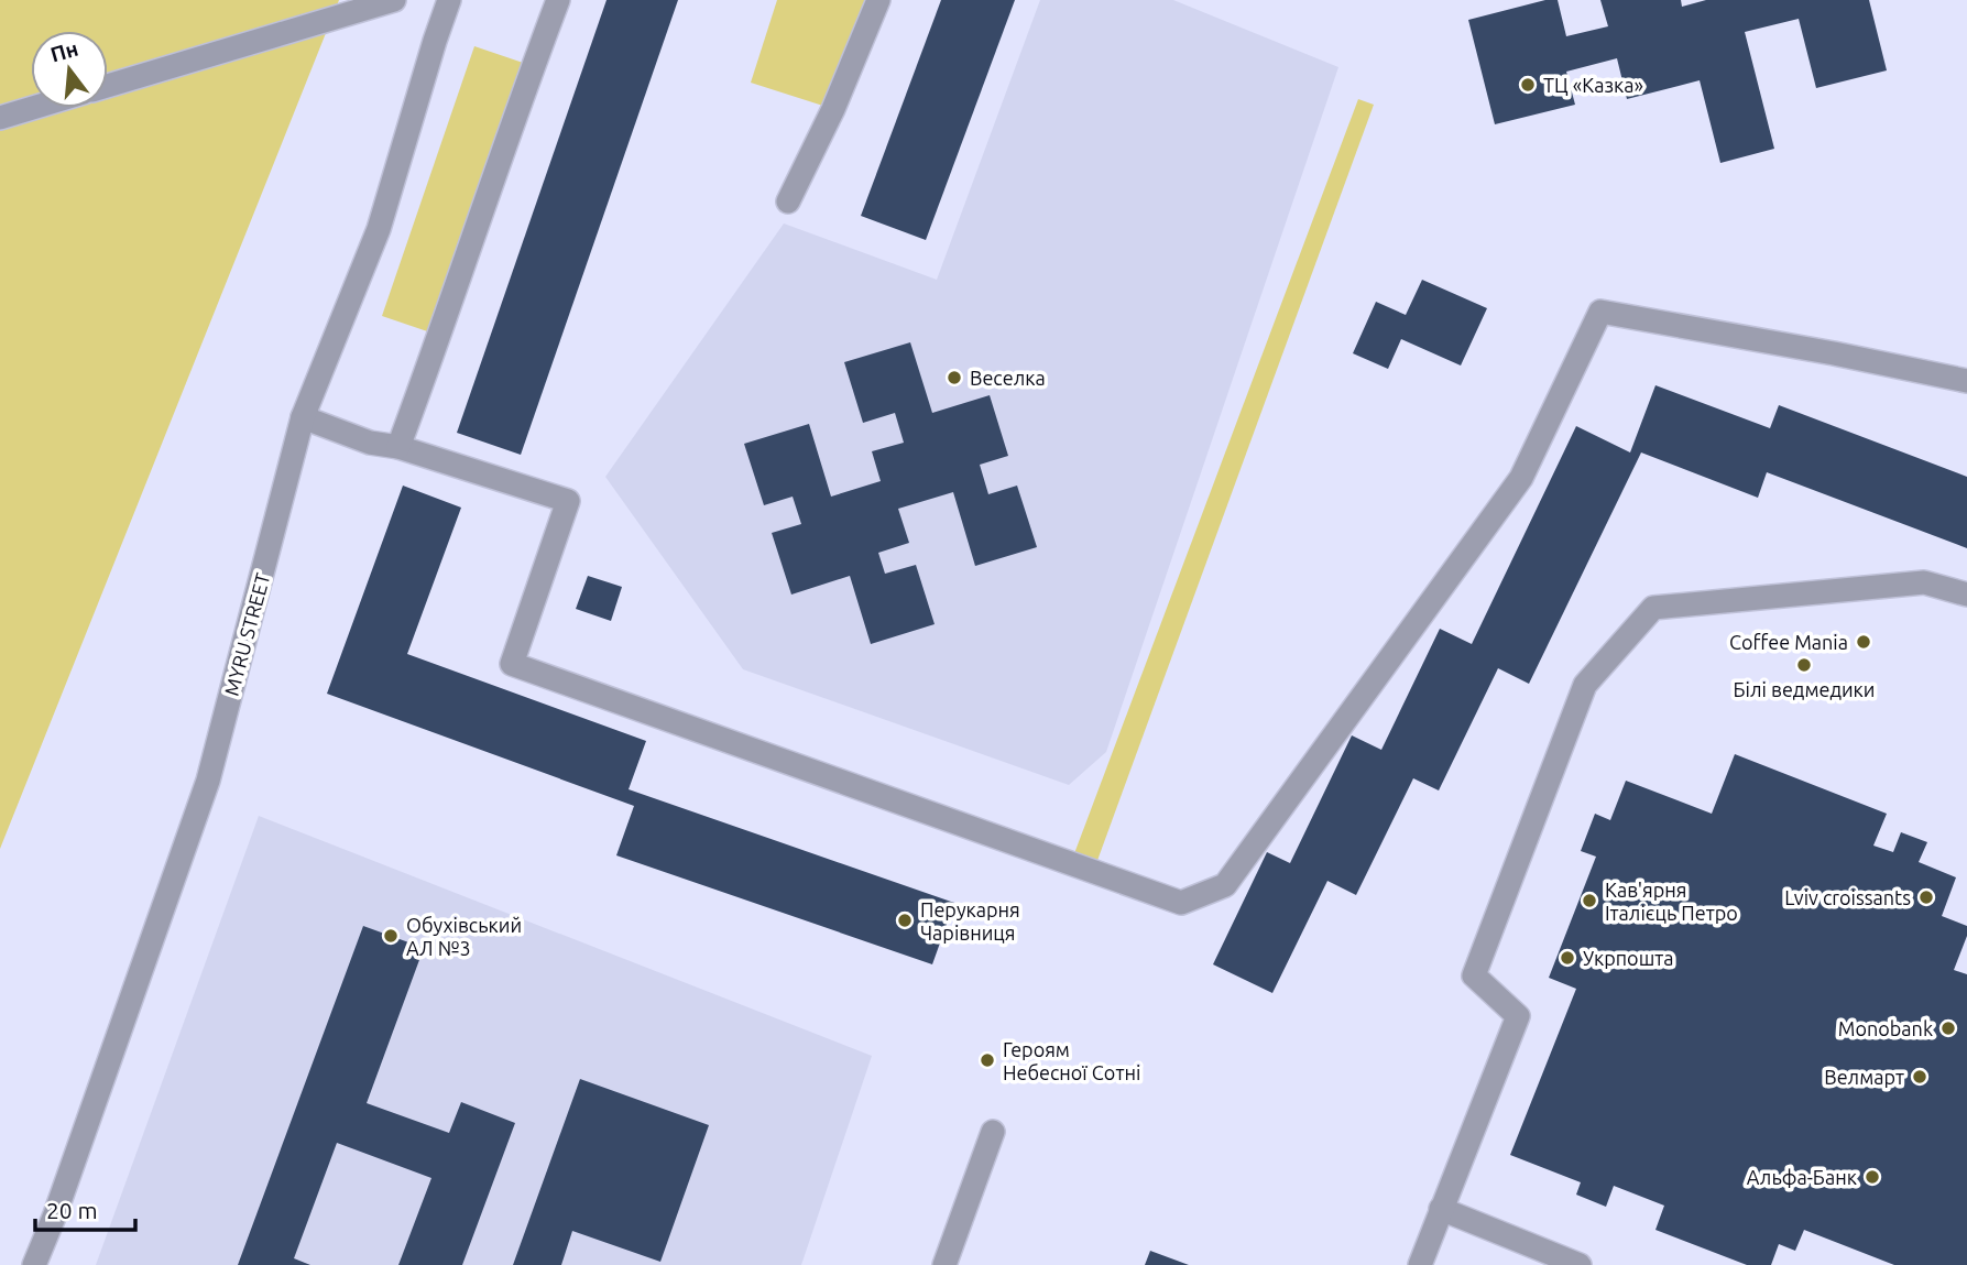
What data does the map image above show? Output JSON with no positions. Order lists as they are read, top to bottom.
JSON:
{
  "streets": {
    "street": ["MYRU STREET"]
  },
  "places": [
    "ТЦ «Казка»",
    "Веселка",
    "Coffee Mania",
    "Білі ведмедики",
    "Lviv croissants",
    "Кав'ярня Італієць Петро",
    "Перукарня Чарівниця",
    "Обухівський АЛ №3",
    "Укрпошта",
    "Monobank",
    "Героям Небесної Сотні",
    "Велмарт",
    "Альфа-Банк"
  ],
  "scale_bar": "20 m",
  "north": "top"
}
